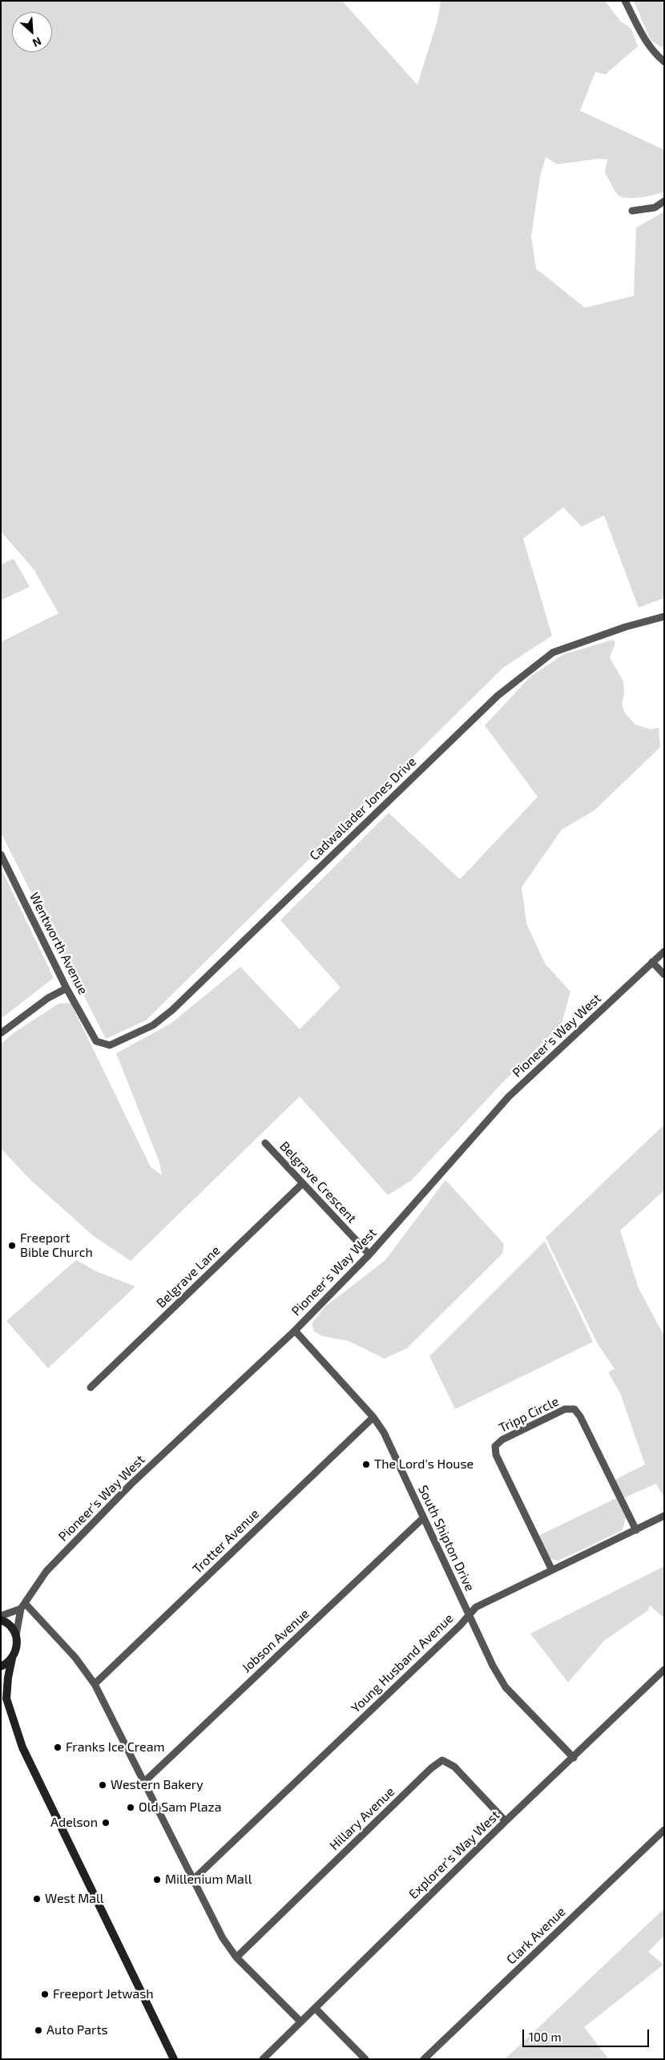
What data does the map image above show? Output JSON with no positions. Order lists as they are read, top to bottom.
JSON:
{
  "streets": {
    "street": [
      "Cadwallader Jones Drive",
      "Wentworth Avenue",
      "Pioneer's Way West",
      "Belgrave Crescent",
      "Belgrave Lane",
      "Tripp Circle",
      "South Shipton Drive",
      "Trotter Avenue",
      "Jobson Avenue",
      "Young Husband Avenue",
      "Hillary Avenue",
      "Explorer's Way West",
      "Clark Avenue"
    ]
  },
  "crossings": [
    ["Cadwallader Jones Drive", "Wentworth Avenue"],
    ["Pioneer's Way West", "Belgrave Crescent"],
    ["Pioneer's Way West", "South Shipton Drive"],
    ["Belgrave Crescent", "Belgrave Lane"],
    ["Tripp Circle", "Young Husband Avenue"],
    ["South Shipton Drive", "Trotter Avenue"],
    ["South Shipton Drive", "Jobson Avenue"],
    ["South Shipton Drive", "Young Husband Avenue"],
    ["South Shipton Drive", "Explorer's Way West"],
    ["Hillary Avenue", "Explorer's Way West"]
  ],
  "places": [
    "Freeport Bible Church",
    "The Lord's House",
    "Franks Ice Cream",
    "Western Bakery",
    "Old Sam Plaza",
    "Adelson",
    "Millenium Mall",
    "West Mall",
    "Freeport Jetwash",
    "Auto Parts"
  ],
  "scale_bar": "100 m",
  "north": "bottom right"
}
